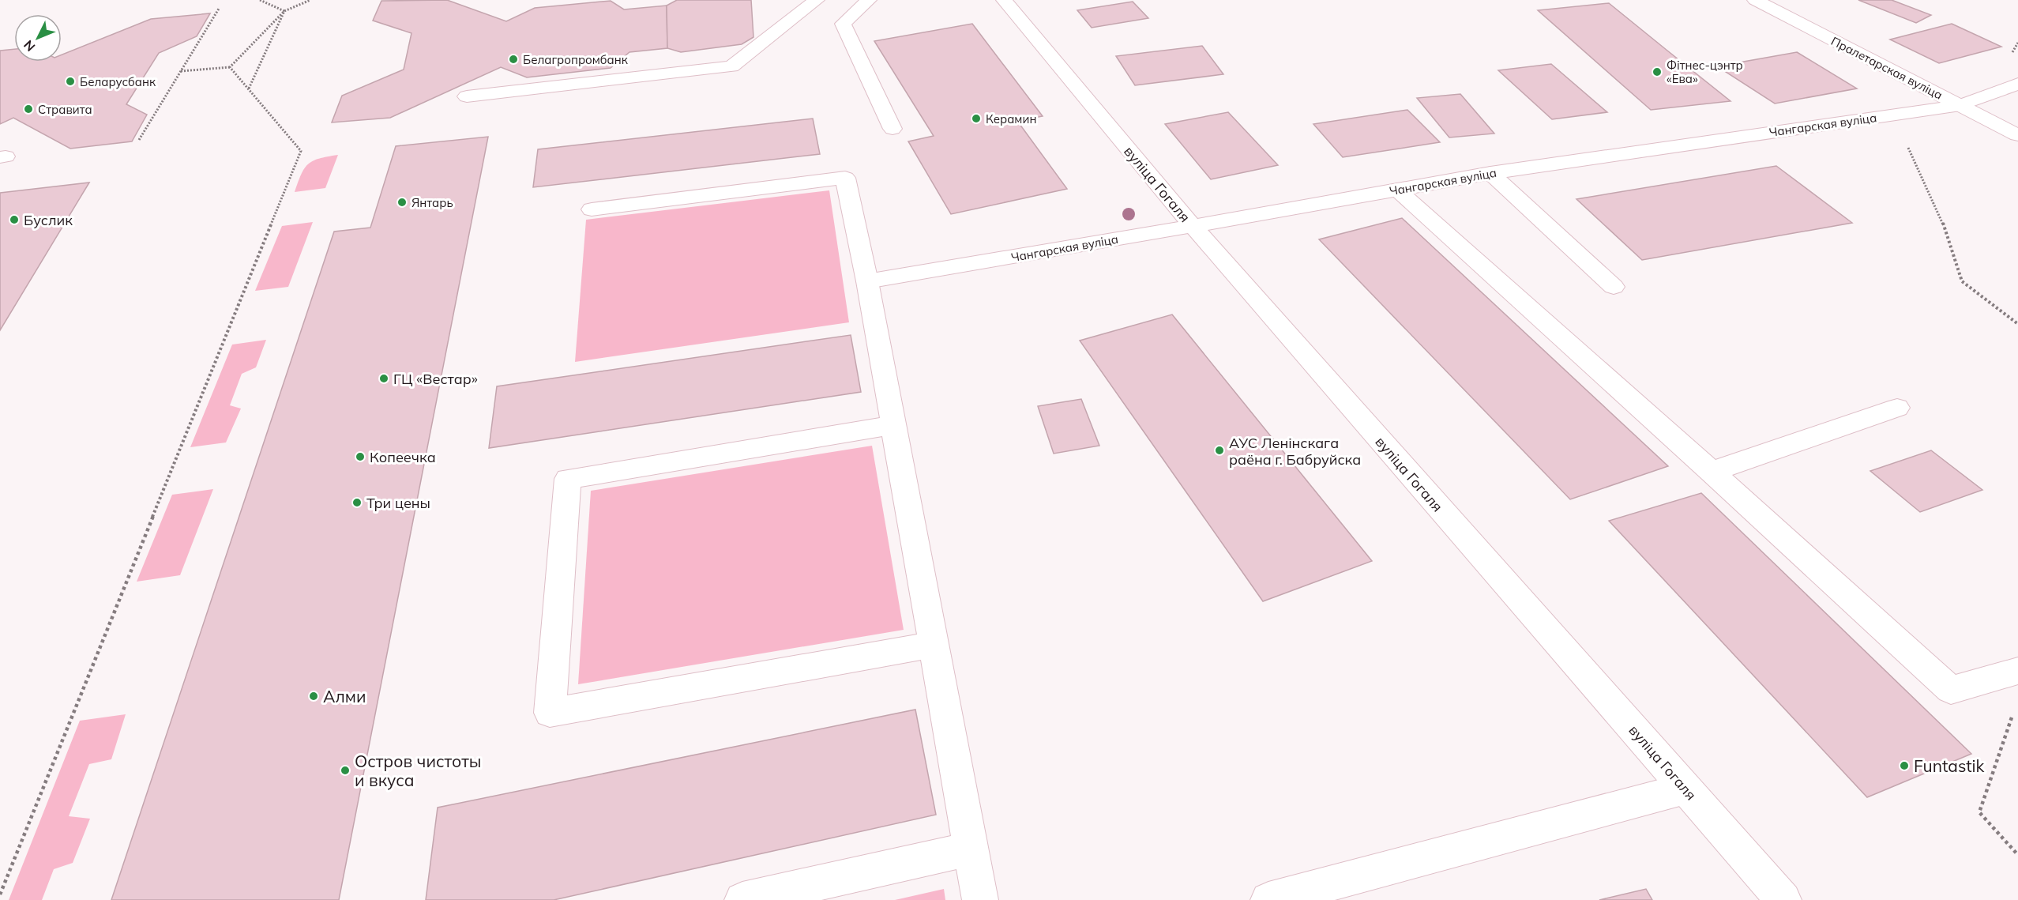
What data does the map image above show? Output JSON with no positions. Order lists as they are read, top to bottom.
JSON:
{
  "streets": {
    "street": ["Пралетарская вуліца", "Чангарская вуліца", "вуліца Гогаля"]
  },
  "crossings": [
    ["Пралетарская вуліца", "Чангарская вуліца"],
    ["Чангарская вуліца", "вуліца Гогаля"]
  ],
  "places": [
    "Белагропромбанк",
    "Фітнес-цэнтр «Ева»",
    "Беларусбанк",
    "Стравита",
    "Керамин",
    "Янтарь",
    "Буслик",
    "ГЦ «Вестар»",
    "АУС Ленінскага раёна г. Бабруйска",
    "Копеечка",
    "Три цены",
    "Алми",
    "Funtastik",
    "Остров чистоты и вкуса"
  ],
  "north": "bottom left"
}
